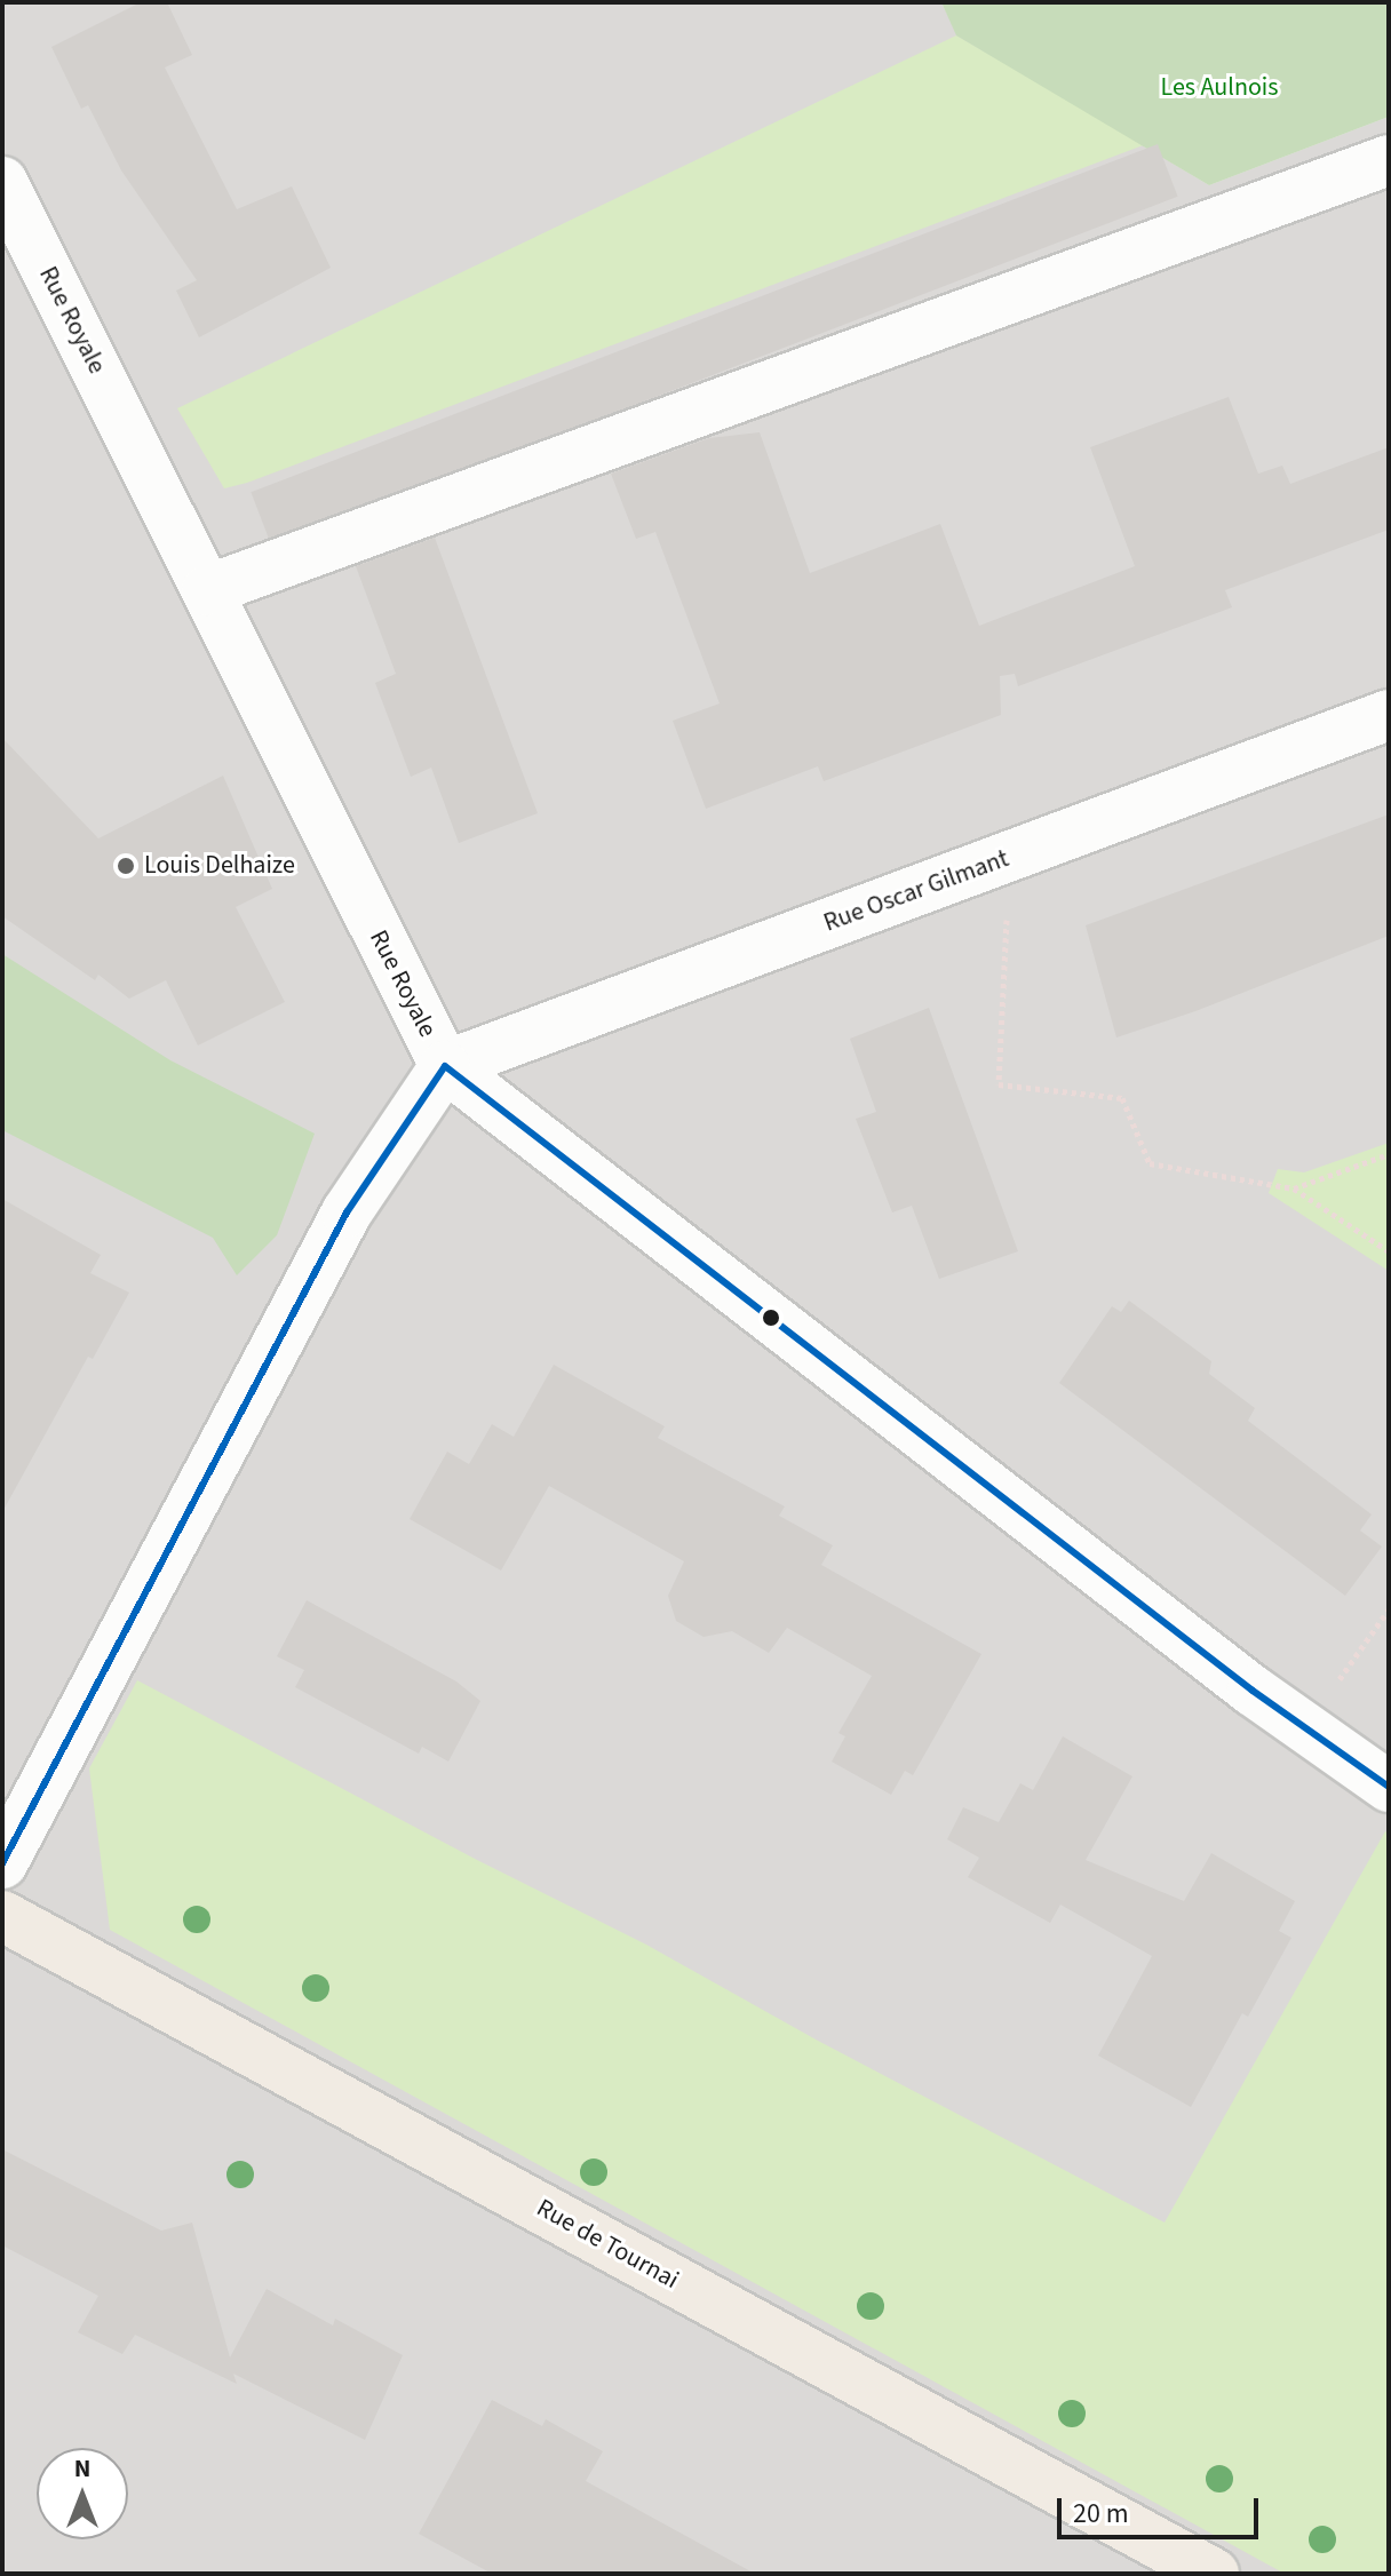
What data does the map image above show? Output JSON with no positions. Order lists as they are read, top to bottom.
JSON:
{
  "streets": {
    "main road": ["Rue de Tournai"],
    "street": ["Rue Royale", "Rue Oscar Gilmant"]
  },
  "crossings": [
    ["Rue Royale", "Rue Oscar Gilmant"]
  ],
  "parks": ["Les Aulnois"],
  "places": ["Louis Delhaize"],
  "scale_bar": "20 m",
  "north": "top"
}
